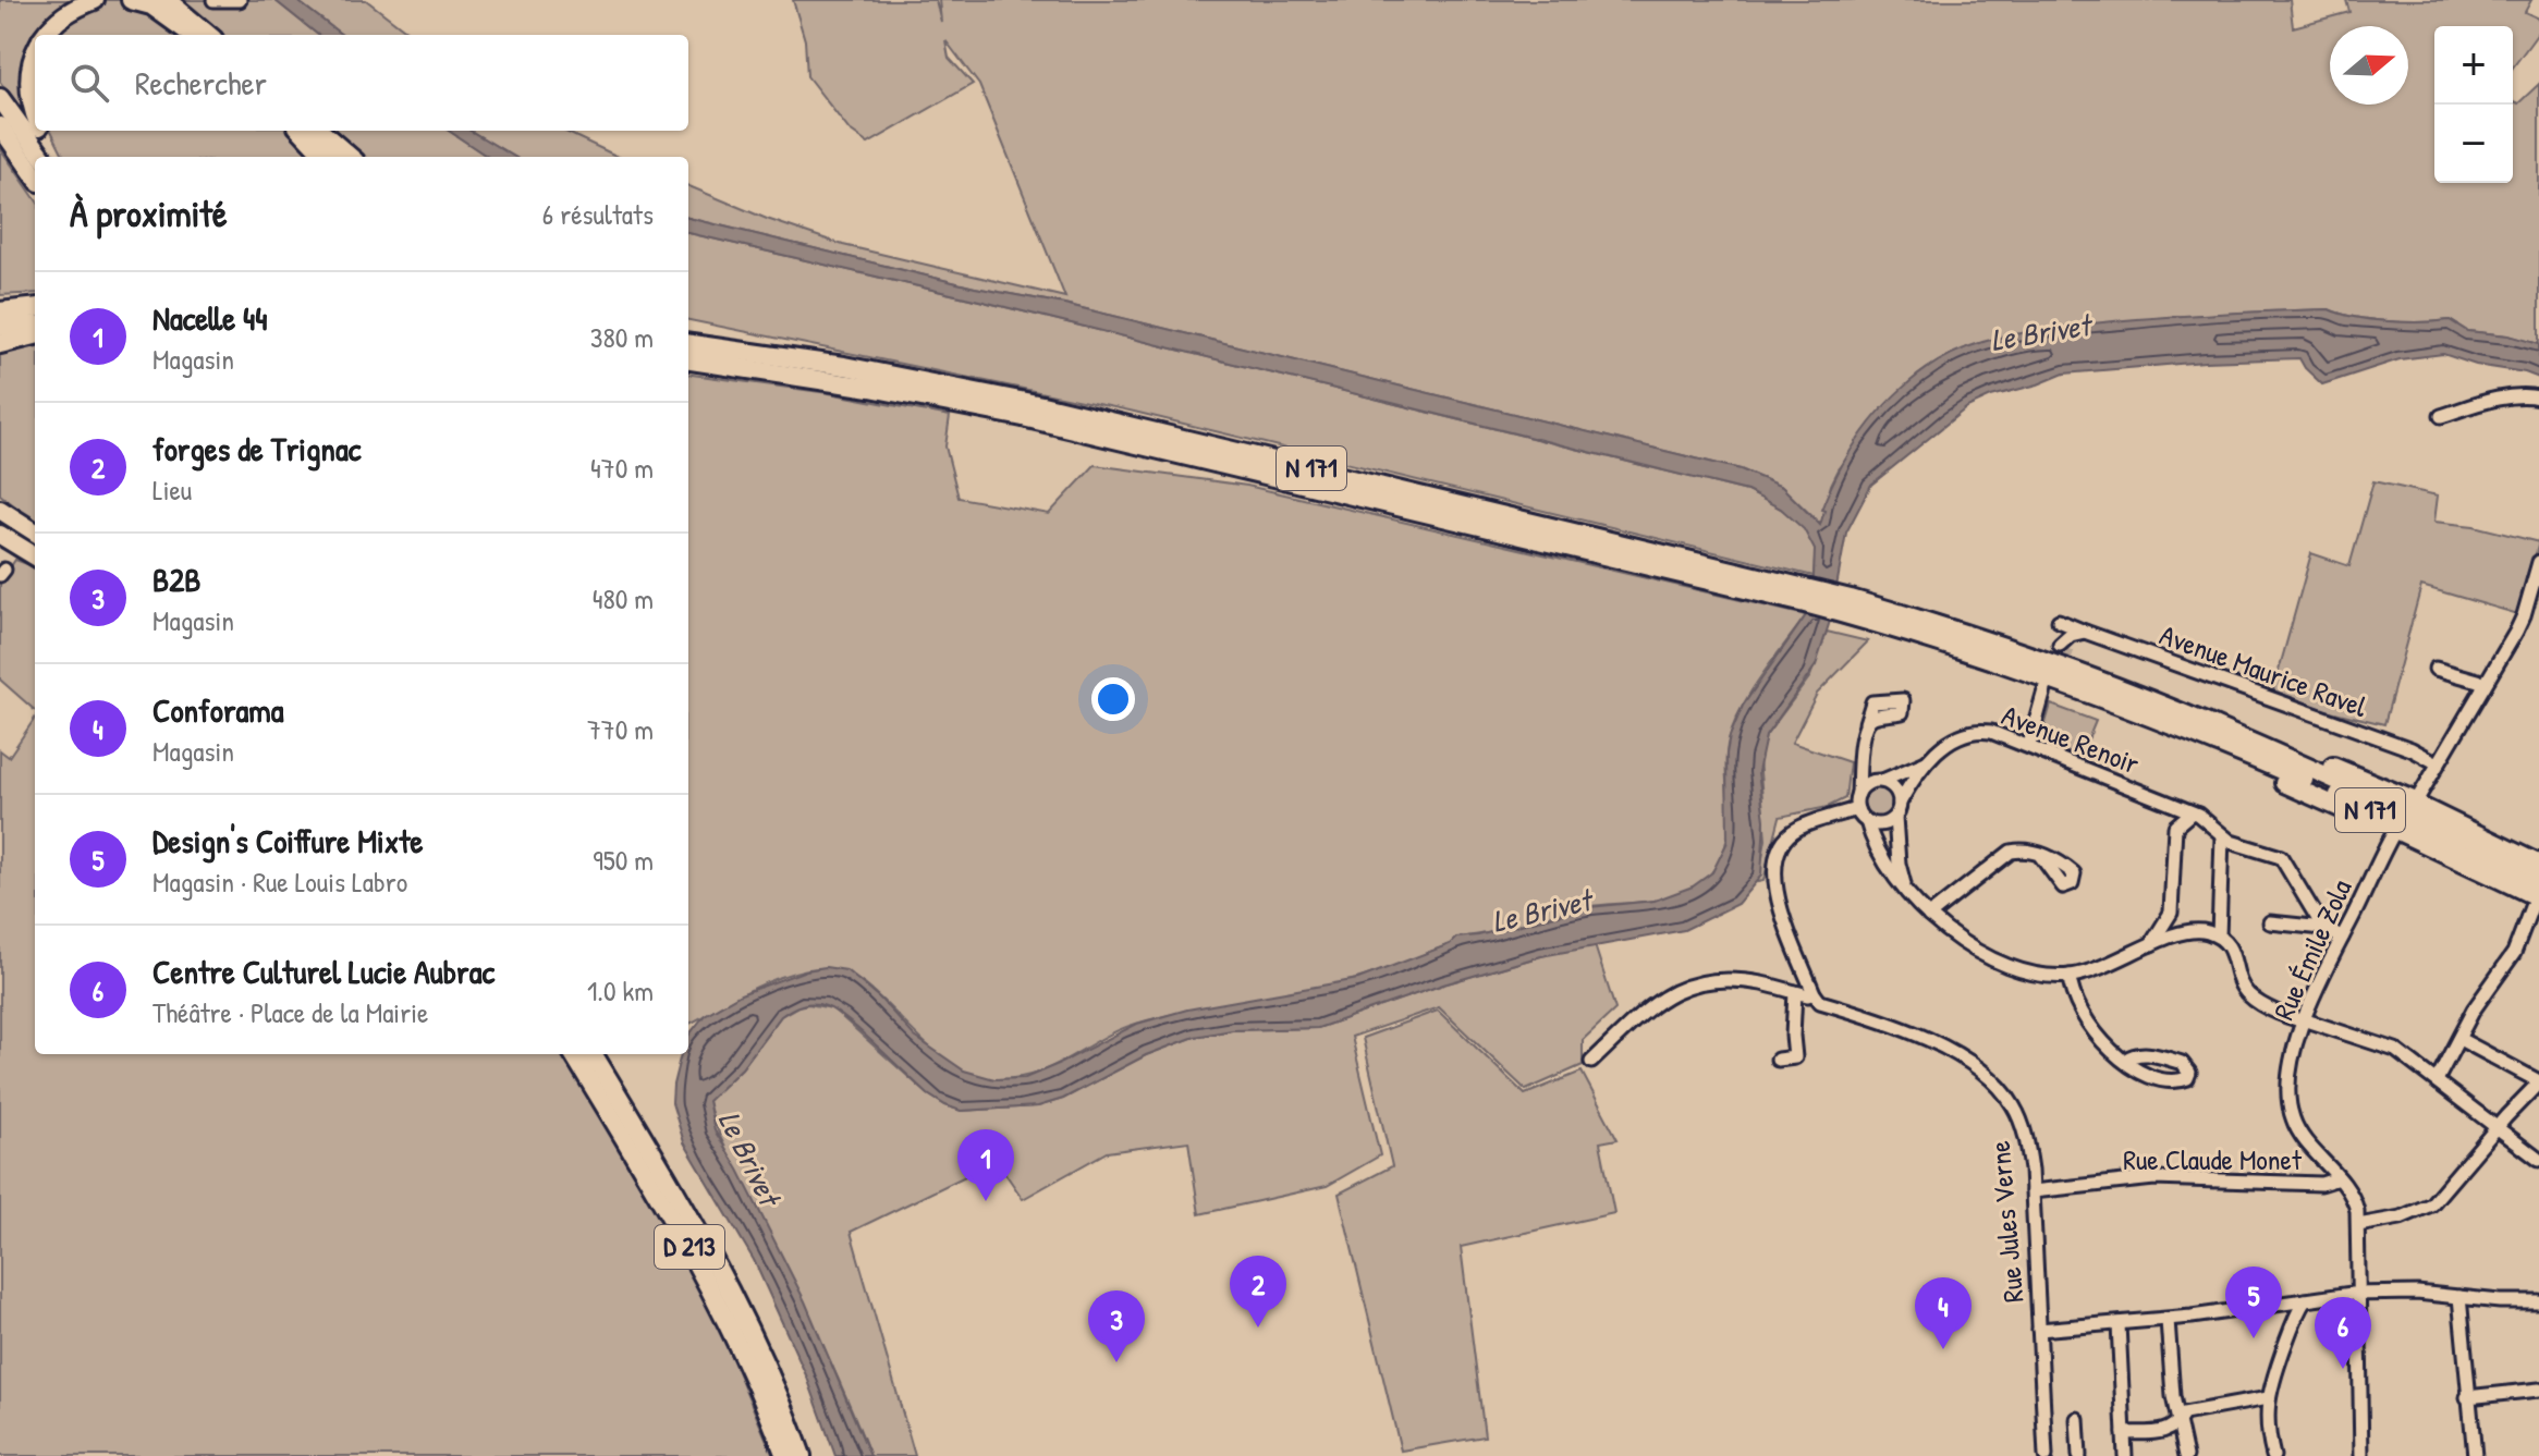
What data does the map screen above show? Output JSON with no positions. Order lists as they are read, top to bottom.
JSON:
{
  "streets": {
    "highway": ["N 171", "D 213"],
    "street": [
      "Avenue Maurice Ravel",
      "Avenue Renoir",
      "Rue Émile Zola",
      "Rue Claude Monet",
      "Rue Jules Verne"
    ]
  },
  "crossings": [
    ["Rue Émile Zola", "Rue Claude Monet"],
    ["Rue Claude Monet", "Rue Jules Verne"]
  ],
  "water": ["Le Brivet"],
  "north": "right",
  "page": {
    "map_buttons": ["+", "−"],
    "search": "Rechercher",
    "heading": ["À proximité", "6 résultats"],
    "list": [
      {
        "mark": "1",
        "name": "Nacelle 44",
        "note": "Magasin",
        "value": "380 m"
      },
      {
        "mark": "2",
        "name": "forges de Trignac",
        "note": "Lieu",
        "value": "470 m"
      },
      {
        "mark": "3",
        "name": "B2B",
        "note": "Magasin",
        "value": "480 m"
      },
      {
        "mark": "4",
        "name": "Conforama",
        "note": "Magasin",
        "value": "770 m"
      },
      {
        "mark": "5",
        "name": "Design's Coiffure Mixte",
        "note": "Magasin · Rue Louis Labro",
        "value": "950 m"
      },
      {
        "mark": "6",
        "name": "Centre Culturel Lucie Aubrac",
        "note": "Théâtre · Place de la Mairie",
        "value": "1.0 km"
      }
    ],
    "pins": [
      "1",
      "2",
      "5",
      "4",
      "3",
      "6"
    ]
  }
}
